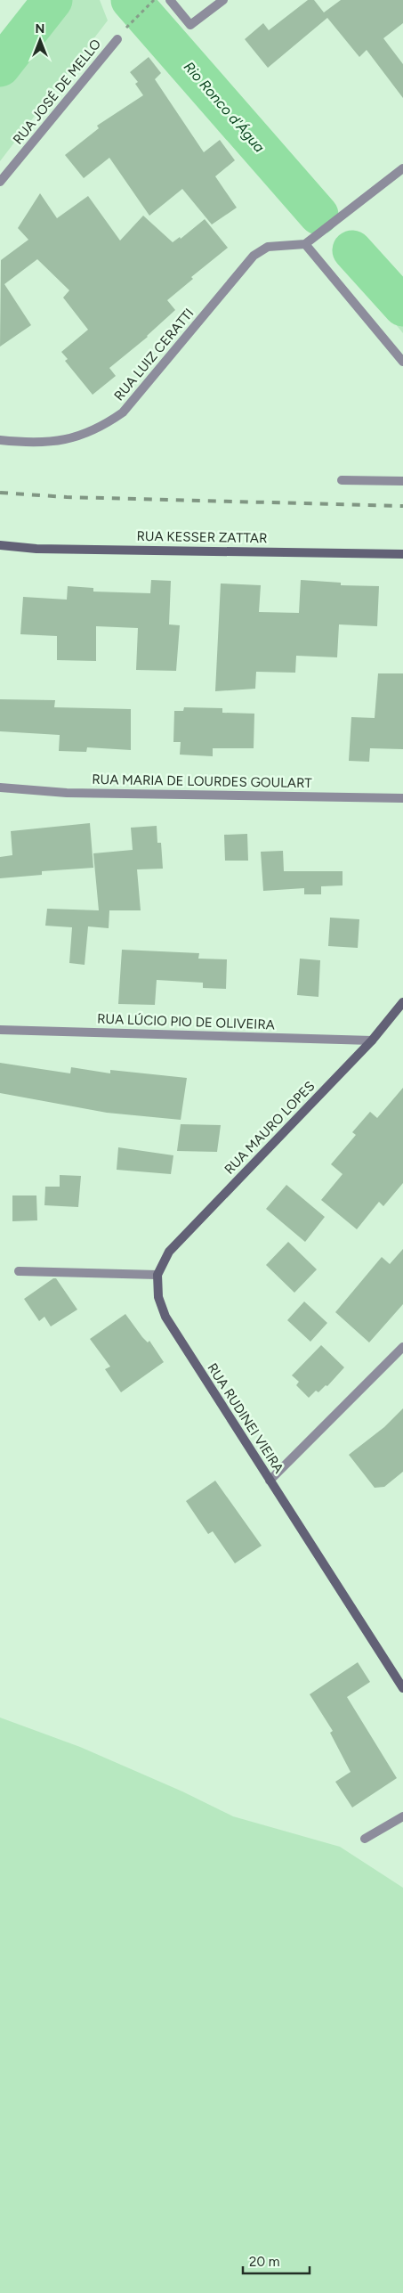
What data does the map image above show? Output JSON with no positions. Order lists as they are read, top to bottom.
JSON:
{
  "streets": {
    "street": [
      "RUA JOSÉ DE MELLO",
      "RUA LUIZ CERATTI",
      "RUA KESSER ZATTAR",
      "RUA MARIA DE LOURDES GOULART",
      "RUA LÚCIO PIO DE OLIVEIRA",
      "RUA MAURO LOPES",
      "RUA RUDINEI VIEIRA"
    ]
  },
  "crossings": [
    ["RUA LÚCIO PIO DE OLIVEIRA", "RUA MAURO LOPES"],
    ["RUA MAURO LOPES", "RUA RUDINEI VIEIRA"]
  ],
  "water": ["Rio Ronco d'Água"],
  "scale_bar": "20 m",
  "north": "top"
}
